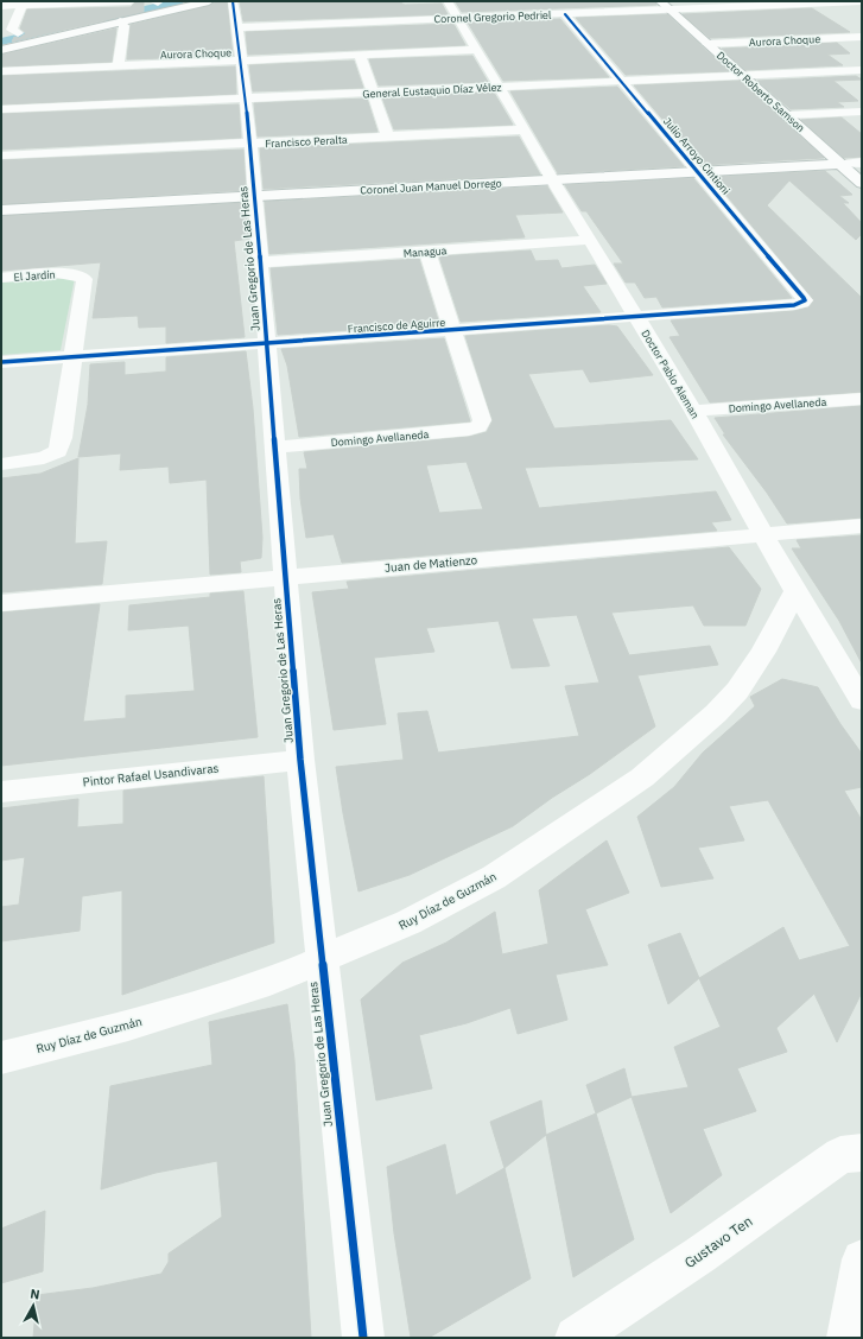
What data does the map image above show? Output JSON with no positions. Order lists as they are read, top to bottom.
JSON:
{
  "streets": {
    "street": [
      "Coronel Gregorio Pedriel",
      "Aurora Choque",
      "General Eustaquio Díaz Vélez",
      "Doctor Roberto Samson",
      "Francisco Peralta",
      "Julio Arroyo Cintioni",
      "Coronel Juan Manuel Dorrego",
      "Managua",
      "Juan Gregorio de Las Heras",
      "El Jardín",
      "Francisco de Aguirre",
      "Doctor Pablo Aleman",
      "Domingo Avellaneda",
      "Juan de Matienzo",
      "Pintor Rafael Usandivaras",
      "Ruy Díaz de Guzmán",
      "Gustavo Ten"
    ]
  },
  "crossings": [
    ["Coronel Gregorio Pedriel", "Doctor Roberto Samson"],
    ["Coronel Gregorio Pedriel", "Julio Arroyo Cintioni"],
    ["Coronel Gregorio Pedriel", "Juan Gregorio de Las Heras"],
    ["Coronel Gregorio Pedriel", "Doctor Pablo Aleman"],
    ["Aurora Choque", "Doctor Roberto Samson"],
    ["Aurora Choque", "Juan Gregorio de Las Heras"],
    ["Aurora Choque", "Doctor Pablo Aleman"],
    ["General Eustaquio Díaz Vélez", "Doctor Roberto Samson"],
    ["General Eustaquio Díaz Vélez", "Julio Arroyo Cintioni"],
    ["General Eustaquio Díaz Vélez", "Juan Gregorio de Las Heras"],
    ["General Eustaquio Díaz Vélez", "Doctor Pablo Aleman"],
    ["Doctor Roberto Samson", "Coronel Juan Manuel Dorrego"],
    ["Francisco Peralta", "Juan Gregorio de Las Heras"],
    ["Francisco Peralta", "Doctor Pablo Aleman"],
    ["Julio Arroyo Cintioni", "Coronel Juan Manuel Dorrego"],
    ["Julio Arroyo Cintioni", "Francisco de Aguirre"],
    ["Coronel Juan Manuel Dorrego", "Juan Gregorio de Las Heras"],
    ["Coronel Juan Manuel Dorrego", "Doctor Pablo Aleman"],
    ["Managua", "Juan Gregorio de Las Heras"],
    ["Managua", "Doctor Pablo Aleman"],
    ["Juan Gregorio de Las Heras", "Francisco de Aguirre"],
    ["Juan Gregorio de Las Heras", "Domingo Avellaneda"],
    ["Juan Gregorio de Las Heras", "Juan de Matienzo"],
    ["Juan Gregorio de Las Heras", "Pintor Rafael Usandivaras"],
    ["Juan Gregorio de Las Heras", "Ruy Díaz de Guzmán"],
    ["El Jardín", "Francisco de Aguirre"],
    ["Francisco de Aguirre", "Doctor Pablo Aleman"],
    ["Francisco de Aguirre", "Domingo Avellaneda"],
    ["Doctor Pablo Aleman", "Domingo Avellaneda"],
    ["Doctor Pablo Aleman", "Juan de Matienzo"],
    ["Doctor Pablo Aleman", "Ruy Díaz de Guzmán"]
  ],
  "north": "top"
}
